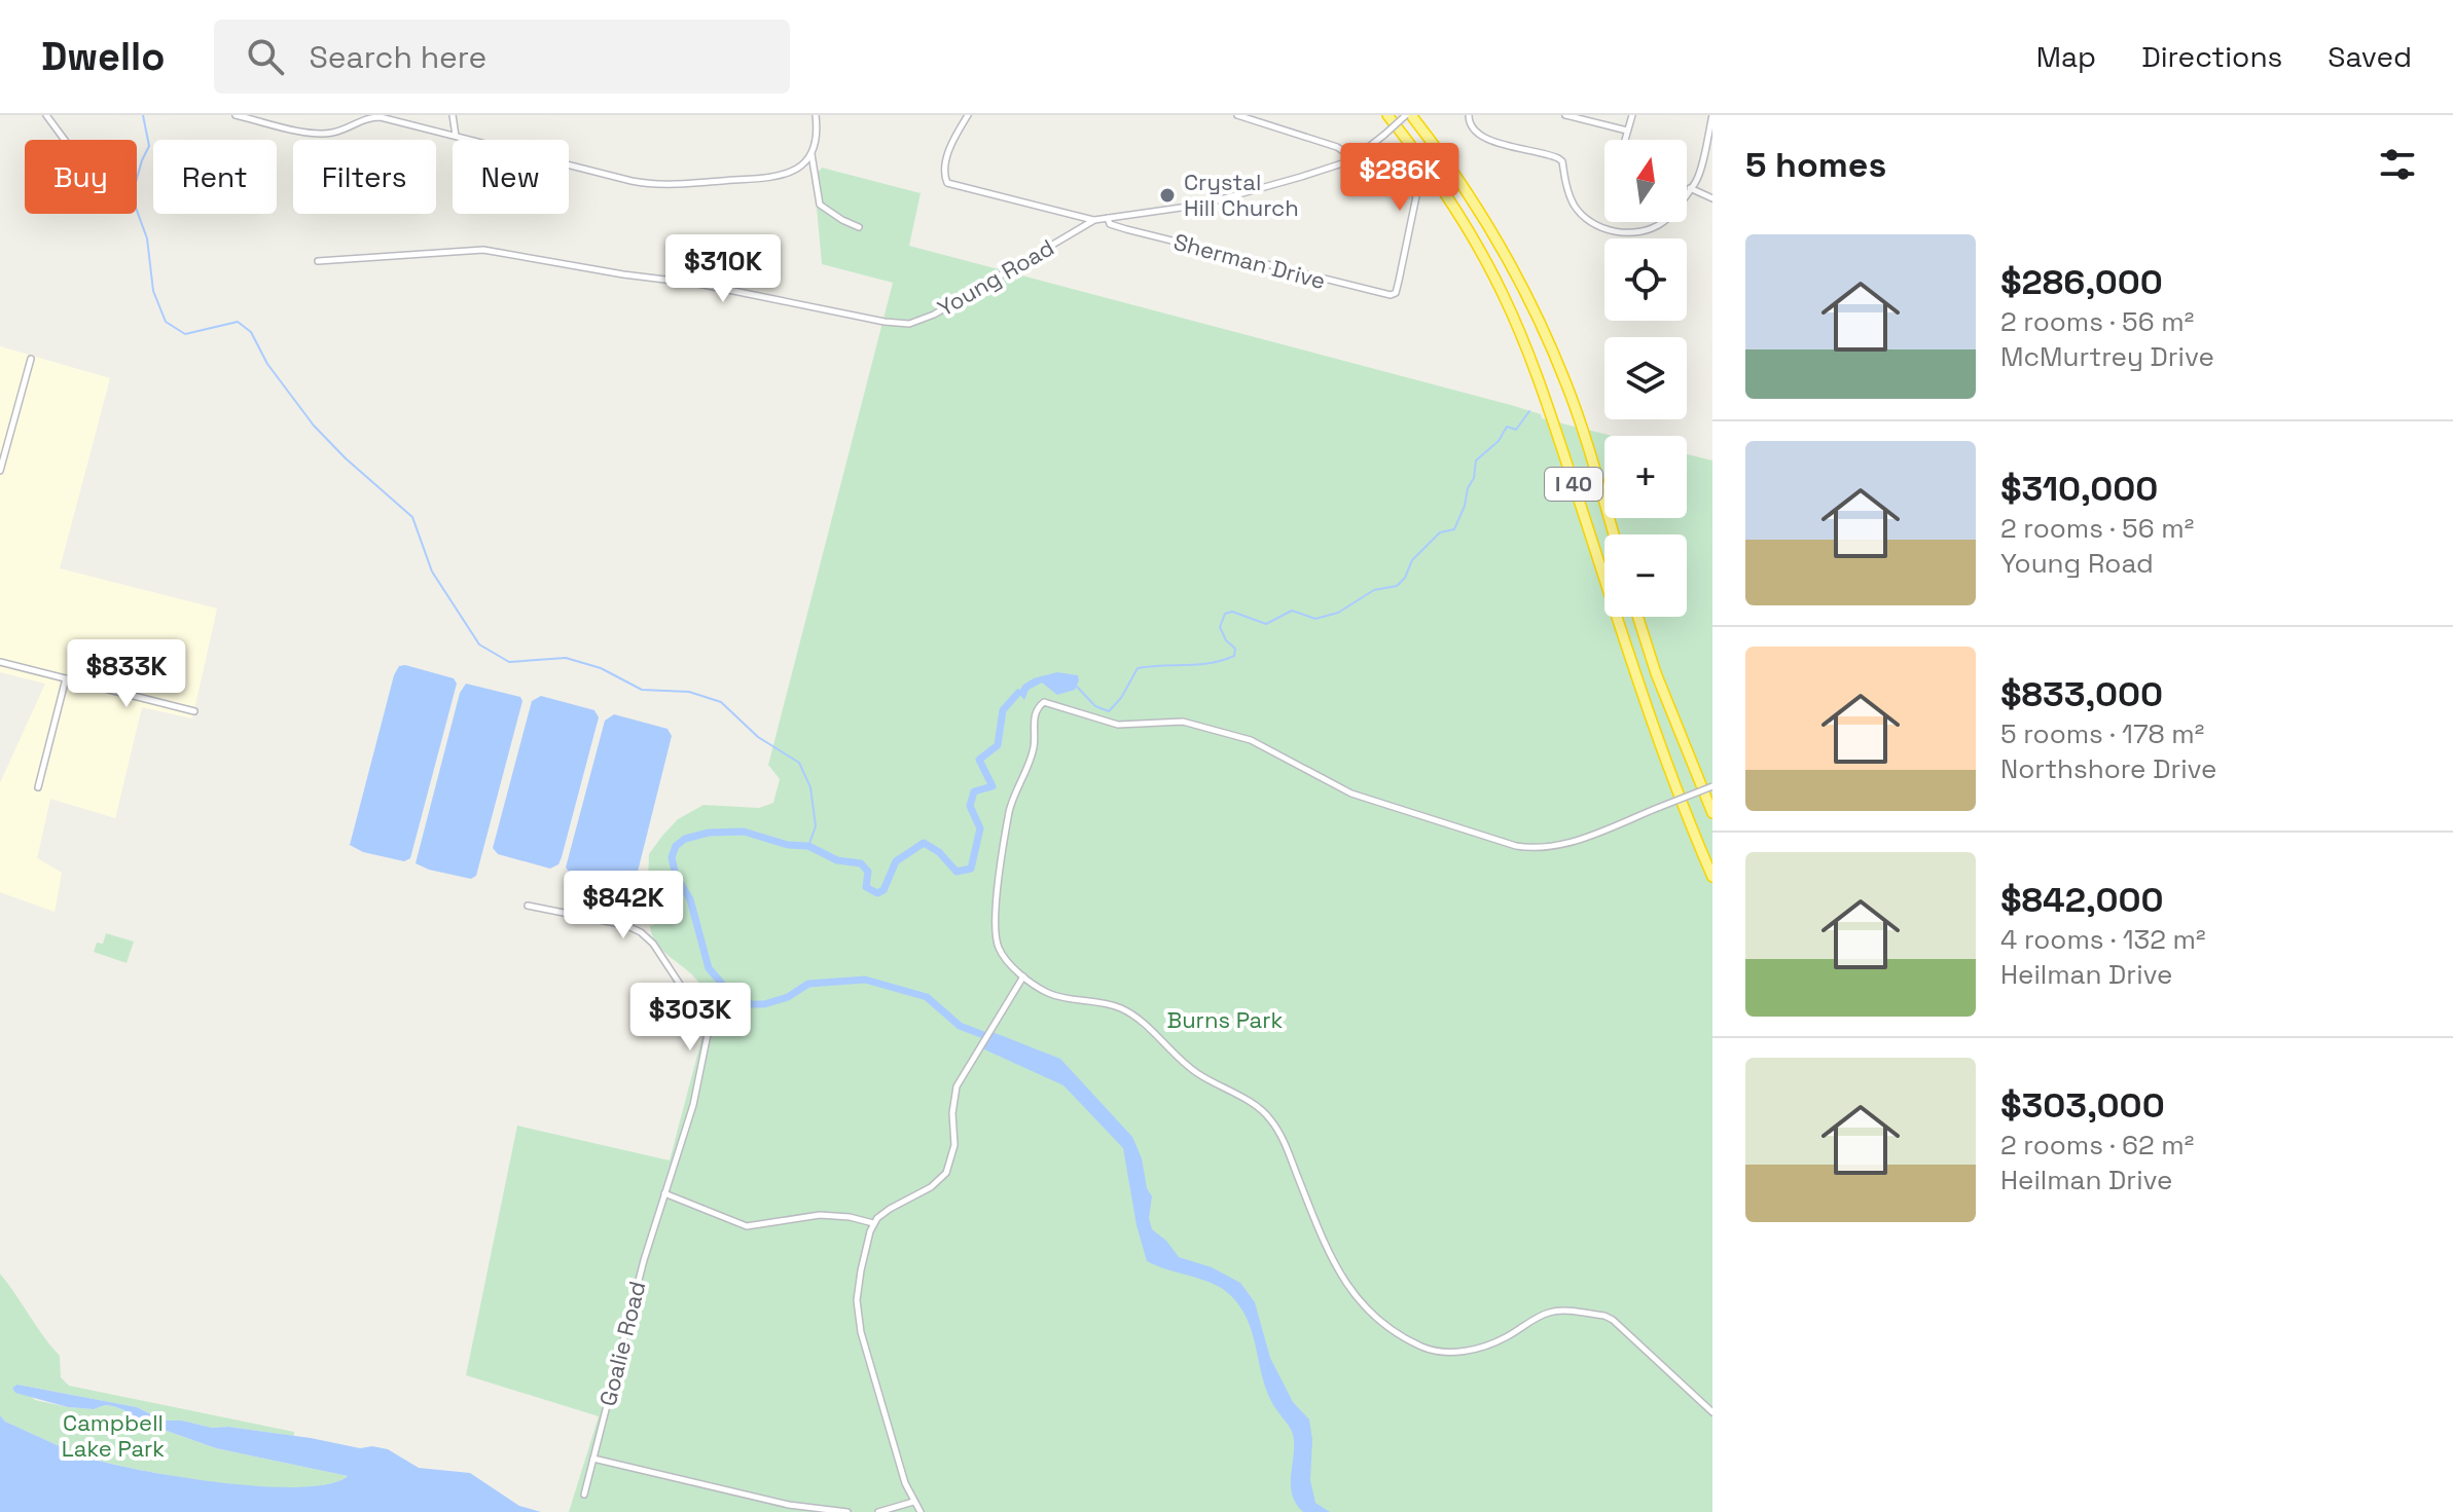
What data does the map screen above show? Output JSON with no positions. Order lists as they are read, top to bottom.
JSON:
{
  "streets": {
    "highway": ["I 40"],
    "street": ["Sherman Drive", "Young Road", "Goalie Road"]
  },
  "crossings": [
    ["Sherman Drive", "Young Road"],
    ["Young Road", "I 40"]
  ],
  "parks": ["Burns Park", "Campbell Lake Park"],
  "places": ["Crystal Hill Church"],
  "north": "top",
  "page": {
    "header": "Dwello",
    "search": "Search here",
    "nav": ["Map", "Directions", "Saved"],
    "heading": "5 homes",
    "map_buttons": ["+", "−"],
    "chip": [
      "Buy",
      "Rent",
      "Filters",
      "New"
    ],
    "price": [
      "$286K",
      "$310K",
      "$833K",
      "$842K",
      "$303K"
    ],
    "list": [
      {
        "name": "$286,000",
        "note": "2 rooms · 56 m² · McMurtrey Drive"
      },
      {
        "name": "$310,000",
        "note": "2 rooms · 56 m² · Young Road"
      },
      {
        "name": "$833,000",
        "note": "5 rooms · 178 m² · Northshore Drive"
      },
      {
        "name": "$842,000",
        "note": "4 rooms · 132 m² · Heilman Drive"
      },
      {
        "name": "$303,000",
        "note": "2 rooms · 62 m² · Heilman Drive"
      }
    ]
  }
}
